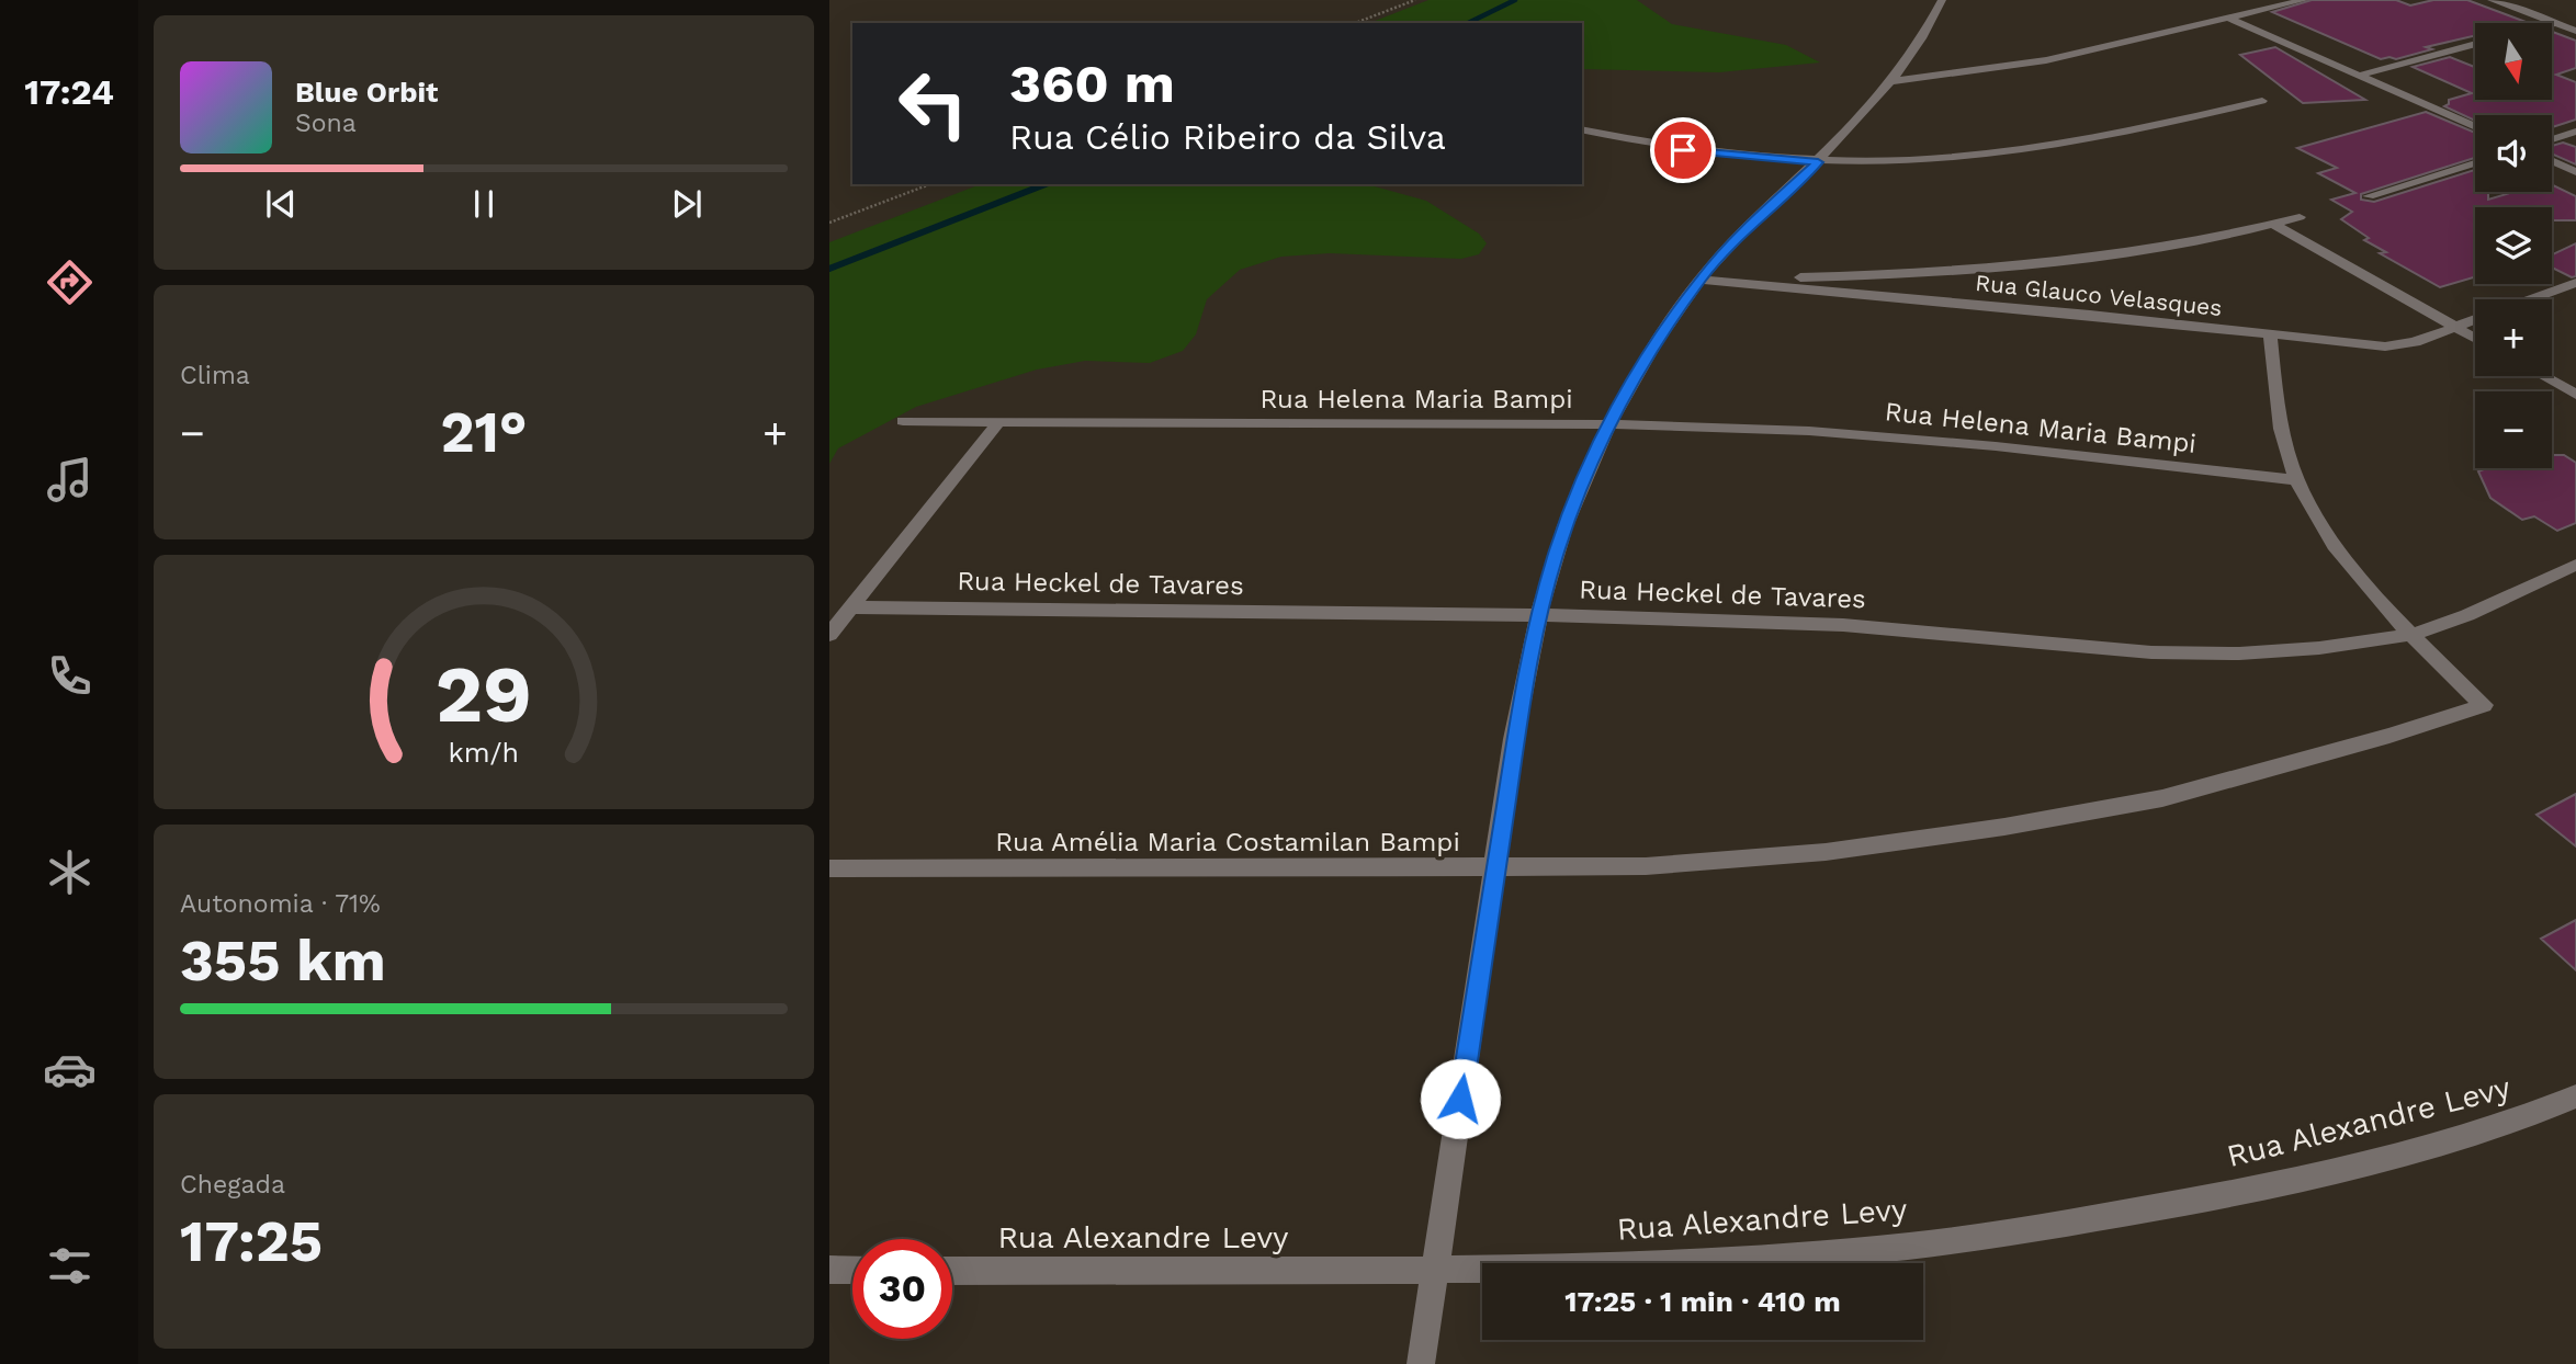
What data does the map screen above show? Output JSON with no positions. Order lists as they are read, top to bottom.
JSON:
{
  "streets": {
    "street": [
      "Rua Glauco Velasques",
      "Rua Helena Maria Bampi",
      "Rua Heckel de Tavares",
      "Rua Amélia Maria Costamilan Bampi",
      "Rua Alexandre Levy"
    ]
  },
  "crossings": [
    ["Rua Heckel de Tavares", "Rua Amélia Maria Costamilan Bampi"]
  ],
  "north": "bottom",
  "page": {
    "tabs": "17:24",
    "map_buttons": ["+", "−"],
    "turn": ["360 m", "Rua Célio Ribeiro da Silva"],
    "song": ["Blue Orbit", "Sona"],
    "tile": [
      "Clima",
      ["Autonomia · 71%", "355 km"],
      ["Chegada", "17:25"]
    ],
    "heat": ["−", "21°", "+"],
    "limit": "30",
    "trip": "17:25 · 1 min · 410 m",
    "gauge": ["29", "km/h"]
  }
}
